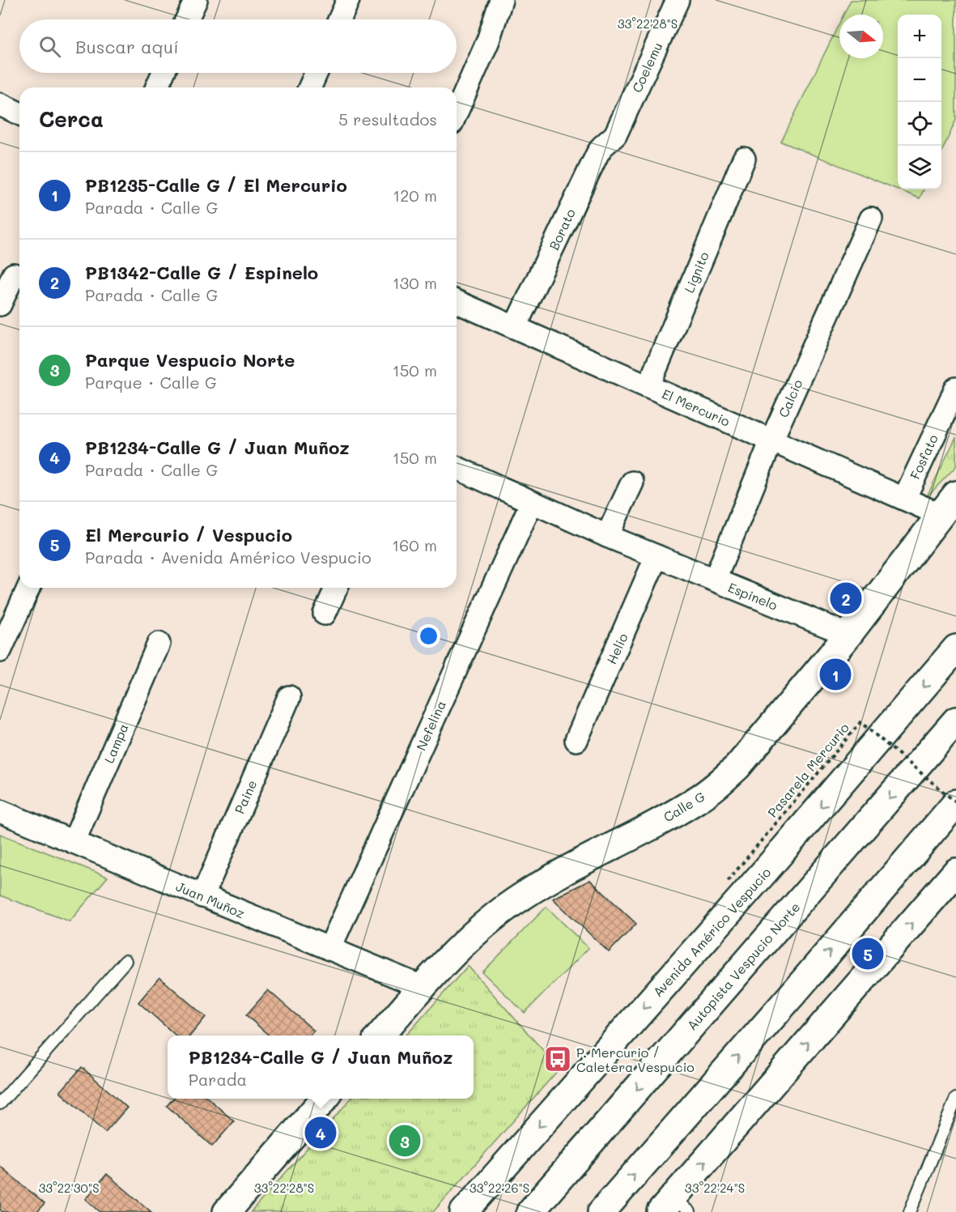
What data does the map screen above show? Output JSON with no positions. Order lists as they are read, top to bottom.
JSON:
{
  "streets": {
    "main road": ["Calle G", "Avenida Américo Vespucio", "Autopista Vespucio Norte"],
    "street": [
      "Coelemu",
      "Borato",
      "Lignito",
      "Calcio",
      "El Mercurio",
      "Fosfato",
      "Espinelo",
      "Helio",
      "Nefelina",
      "Lampa",
      "Paine",
      "Juan Muñoz"
    ],
    "path": ["Pasarela Mercurio"]
  },
  "crossings": [
    ["Coelemu", "Borato"],
    ["Borato", "El Mercurio"],
    ["Lignito", "El Mercurio"],
    ["Calcio", "El Mercurio"],
    ["Calcio", "Espinelo"],
    ["El Mercurio", "Fosfato"],
    ["El Mercurio", "Calle G"],
    ["Espinelo", "Helio"],
    ["Espinelo", "Calle G"],
    ["Nefelina", "Juan Muñoz"],
    ["Lampa", "Juan Muñoz"],
    ["Paine", "Juan Muñoz"],
    ["Calle G", "Juan Muñoz"]
  ],
  "places": {
    "bus stop": ["P. Mercurio / Caletera Vespucio"]
  },
  "north": "right",
  "page": {
    "map_buttons": ["+", "−"],
    "search": "Buscar aquí",
    "heading": ["Cerca", "5 resultados"],
    "list": [
      {
        "mark": "1",
        "name": "PB1235-Calle G / El Mercurio",
        "note": "Parada · Calle G",
        "value": "120 m"
      },
      {
        "mark": "2",
        "name": "PB1342-Calle G / Espinelo",
        "note": "Parada · Calle G",
        "value": "130 m"
      },
      {
        "mark": "3",
        "name": "Parque Vespucio Norte",
        "note": "Parque · Calle G",
        "value": "150 m"
      },
      {
        "mark": "4",
        "name": "PB1234-Calle G / Juan Muñoz",
        "note": "Parada · Calle G",
        "value": "150 m"
      },
      {
        "mark": "5",
        "name": "El Mercurio / Vespucio",
        "note": "Parada · Avenida Américo Vespucio",
        "value": "160 m"
      }
    ],
    "pins": [
      "2",
      "1",
      "5",
      "4",
      "3"
    ],
    "popup": ["PB1234-Calle G / Juan Muñoz", "Parada"]
  },
  "coordinates": [
    "33°22'28\"S",
    "33°22'30\"S",
    "33°22'26\"S",
    "33°22'24\"S"
  ]
}
